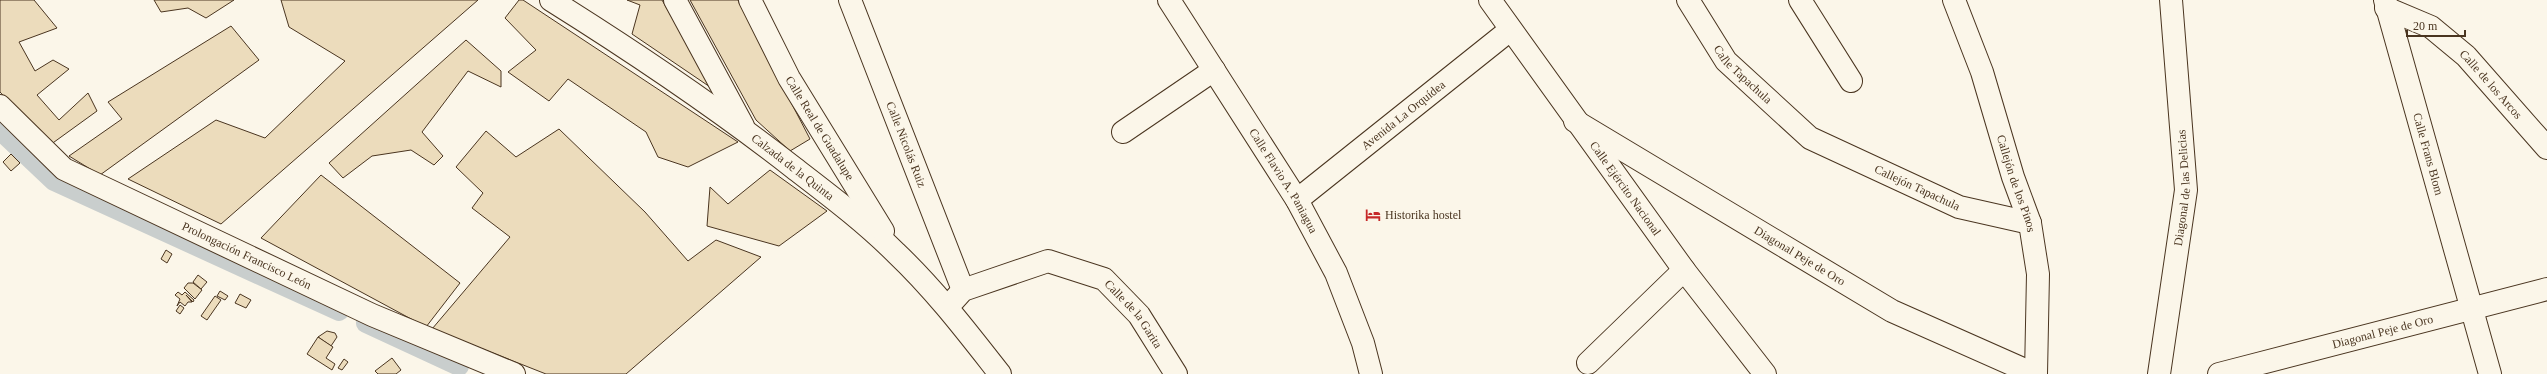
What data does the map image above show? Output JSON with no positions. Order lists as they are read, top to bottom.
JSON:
{
  "streets": {
    "street": [
      "Calle Tapachula",
      "Calle de los Arcos",
      "Avenida La Orquídea",
      "Calle Real de Guadalupe",
      "Calle Nicolás Ruiz",
      "Calle Frans Blom",
      "Calzada de la Quinta",
      "Calle Flavio A. Paniagua",
      "Callejón de los Pinos",
      "Callejón Tapachula",
      "Diagonal de las Delicias",
      "Calle Ejército Nacional",
      "Prolongación Francisco León",
      "Diagonal Peje de Oro",
      "Calle de la Garita"
    ]
  },
  "crossings": [
    ["Calle Tapachula", "Callejón Tapachula"],
    ["Calle de los Arcos", "Calle Frans Blom"],
    ["Avenida La Orquídea", "Calle Flavio A. Paniagua"],
    ["Avenida La Orquídea", "Calle Ejército Nacional"],
    ["Calle Real de Guadalupe", "Calzada de la Quinta"],
    ["Calle Nicolás Ruiz", "Calle de la Garita"],
    ["Calle Frans Blom", "Diagonal Peje de Oro"],
    ["Calzada de la Quinta", "Calle de la Garita"],
    ["Callejón de los Pinos", "Callejón Tapachula"],
    ["Callejón de los Pinos", "Diagonal Peje de Oro"],
    ["Calle Ejército Nacional", "Diagonal Peje de Oro"]
  ],
  "places": {
    "hotel": ["Historika hostel"]
  },
  "scale_bar": "20 m"
}
